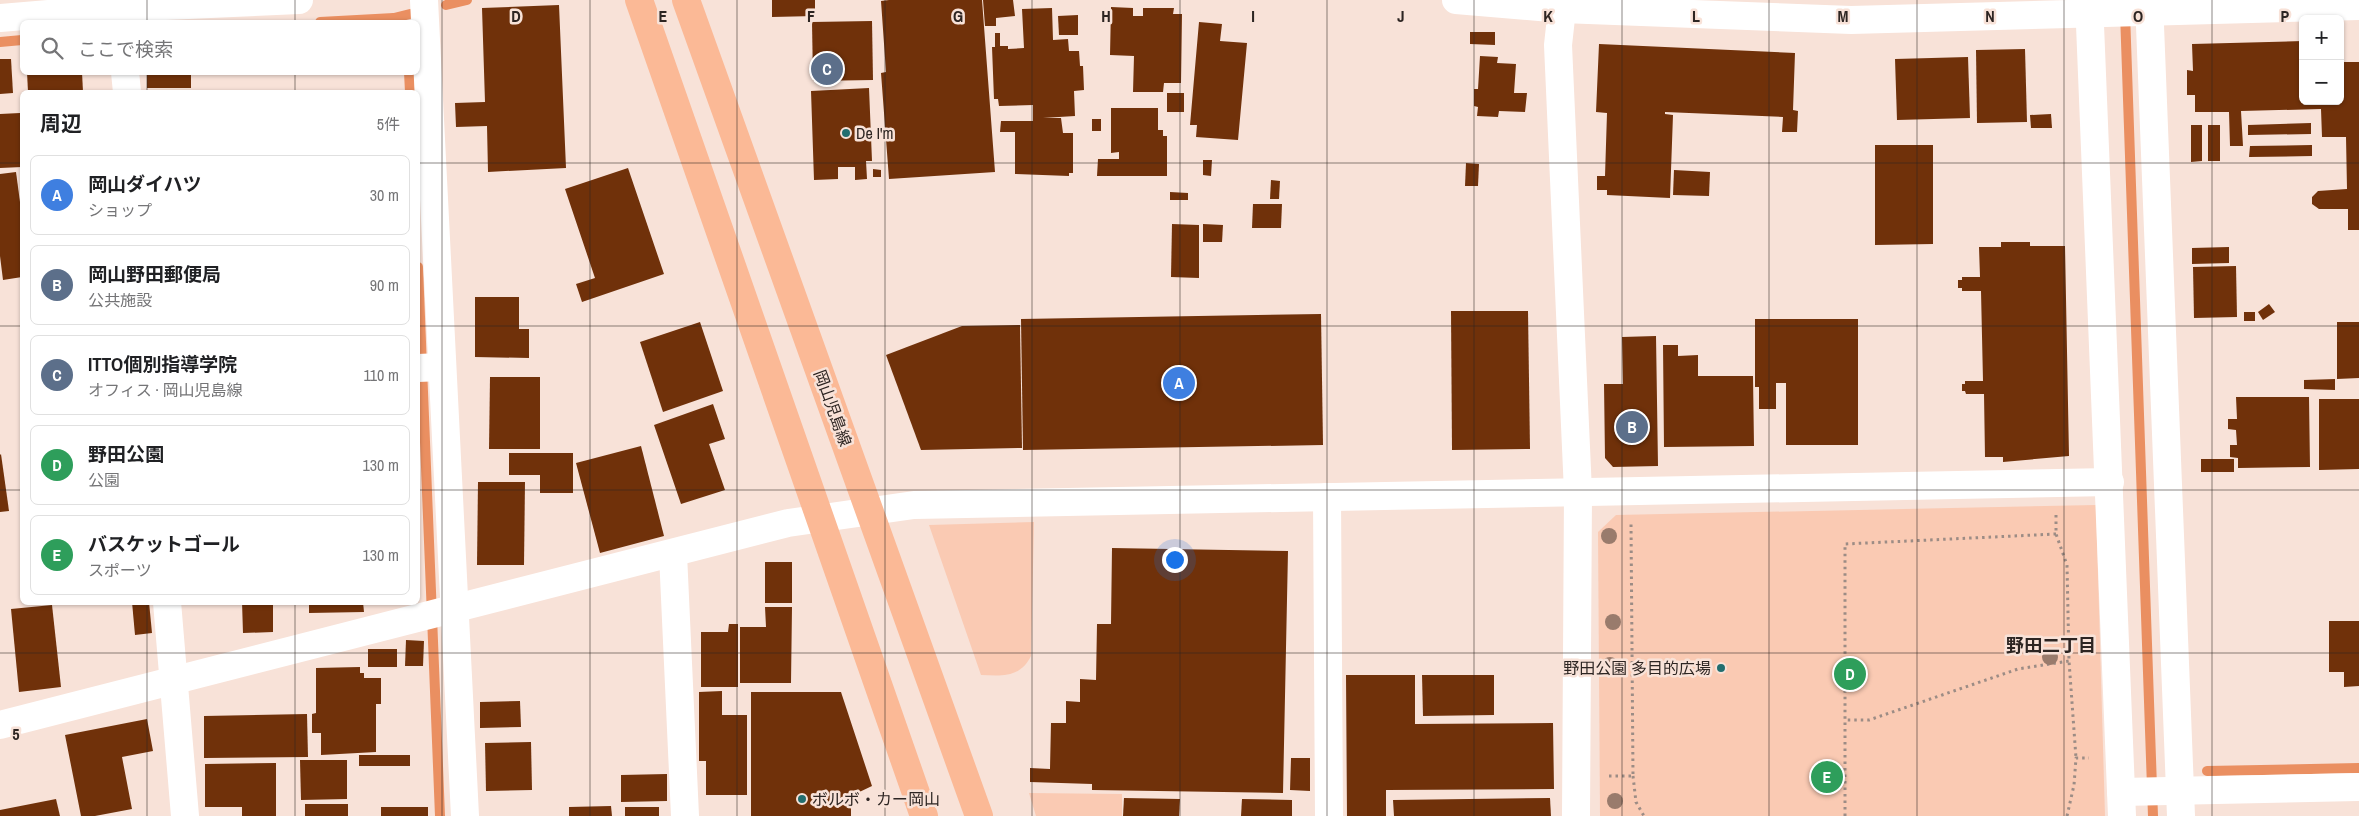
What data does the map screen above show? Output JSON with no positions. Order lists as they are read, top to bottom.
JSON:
{
  "streets": {
    "main road": ["岡山児島線"]
  },
  "districts": ["野田二丁目"],
  "places": ["De I'm", "野田公園 多目的広場", "ボルボ・カー岡山"],
  "page": {
    "map_buttons": ["+", "−"],
    "search": "ここで検索",
    "pins": [
      "C",
      "A",
      "B",
      "D",
      "E"
    ],
    "heading": ["周辺", "5件"],
    "list": [
      {
        "mark": "A",
        "name": "岡山ダイハツ",
        "note": "ショップ",
        "value": "30 m"
      },
      {
        "mark": "B",
        "name": "岡山野田郵便局",
        "note": "公共施設",
        "value": "90 m"
      },
      {
        "mark": "C",
        "name": "ITTO個別指導学院",
        "note": "オフィス · 岡山児島線",
        "value": "110 m"
      },
      {
        "mark": "D",
        "name": "野田公園",
        "note": "公園",
        "value": "130 m"
      },
      {
        "mark": "E",
        "name": "バスケットゴール",
        "note": "スポーツ",
        "value": "130 m"
      }
    ]
  },
  "grid": {
    "columns": [
      "D",
      "E",
      "F",
      "G",
      "H",
      "I",
      "J",
      "K",
      "L",
      "M",
      "N",
      "O",
      "P"
    ],
    "rows": ["5"]
  }
}
